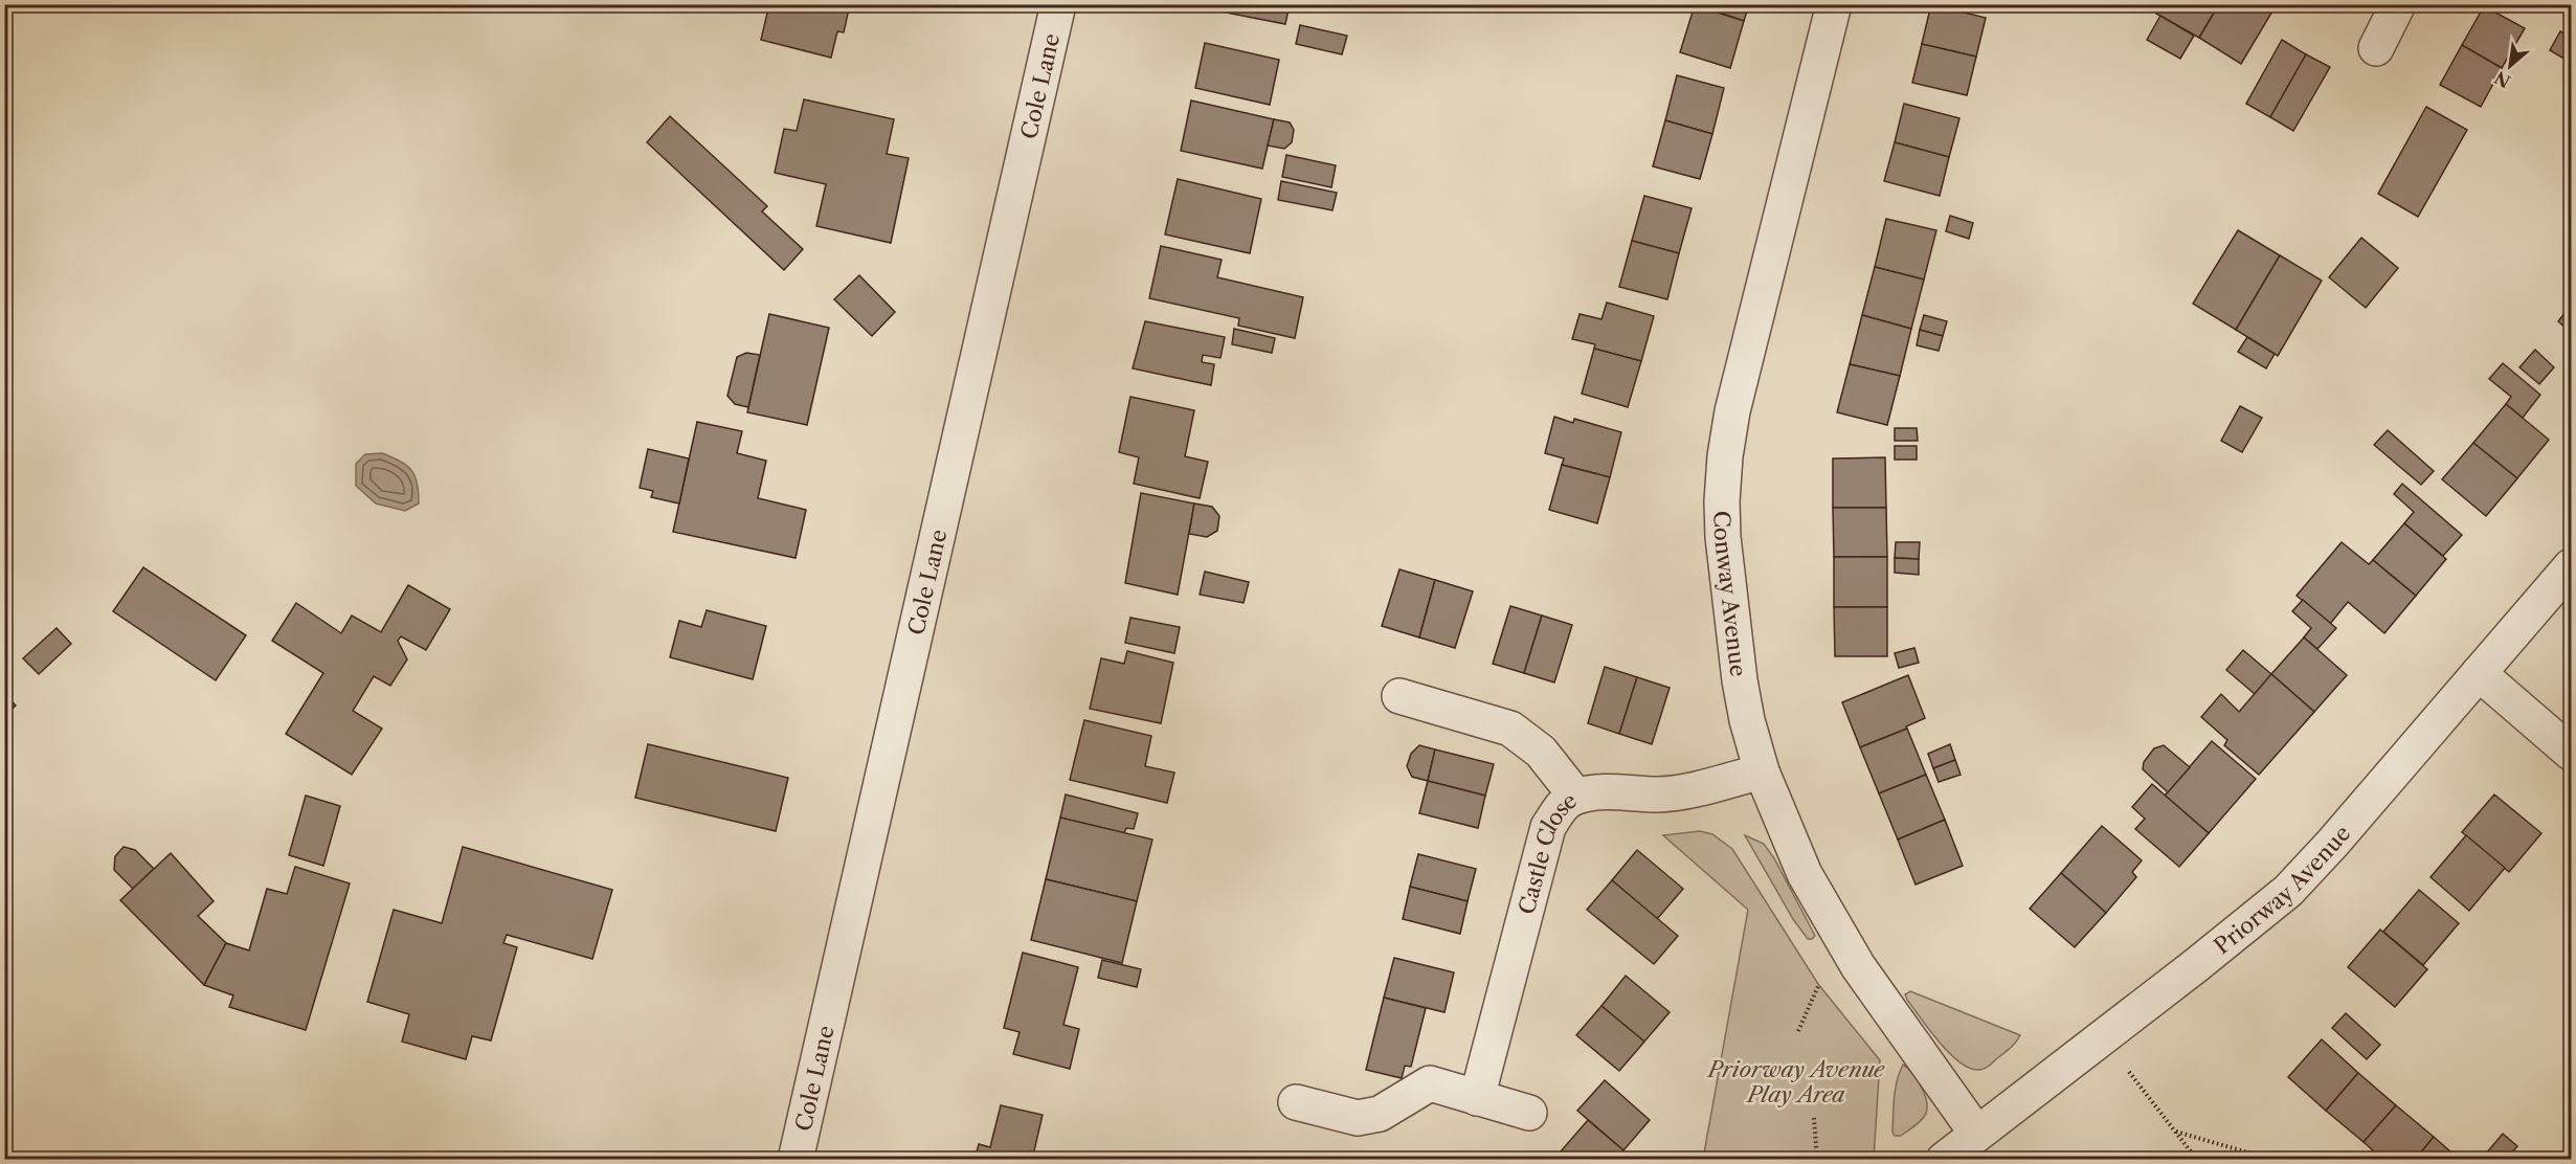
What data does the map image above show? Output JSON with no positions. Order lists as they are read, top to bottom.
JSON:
{
  "streets": {
    "street": [
      "Cole Lane",
      "Conway Avenue",
      "Castle Close",
      "Priorway Avenue"
    ]
  },
  "crossings": [
    ["Conway Avenue", "Castle Close"],
    ["Conway Avenue", "Priorway Avenue"]
  ],
  "parks": ["Priorway Avenue Play Area"],
  "north": "bottom left"
}
